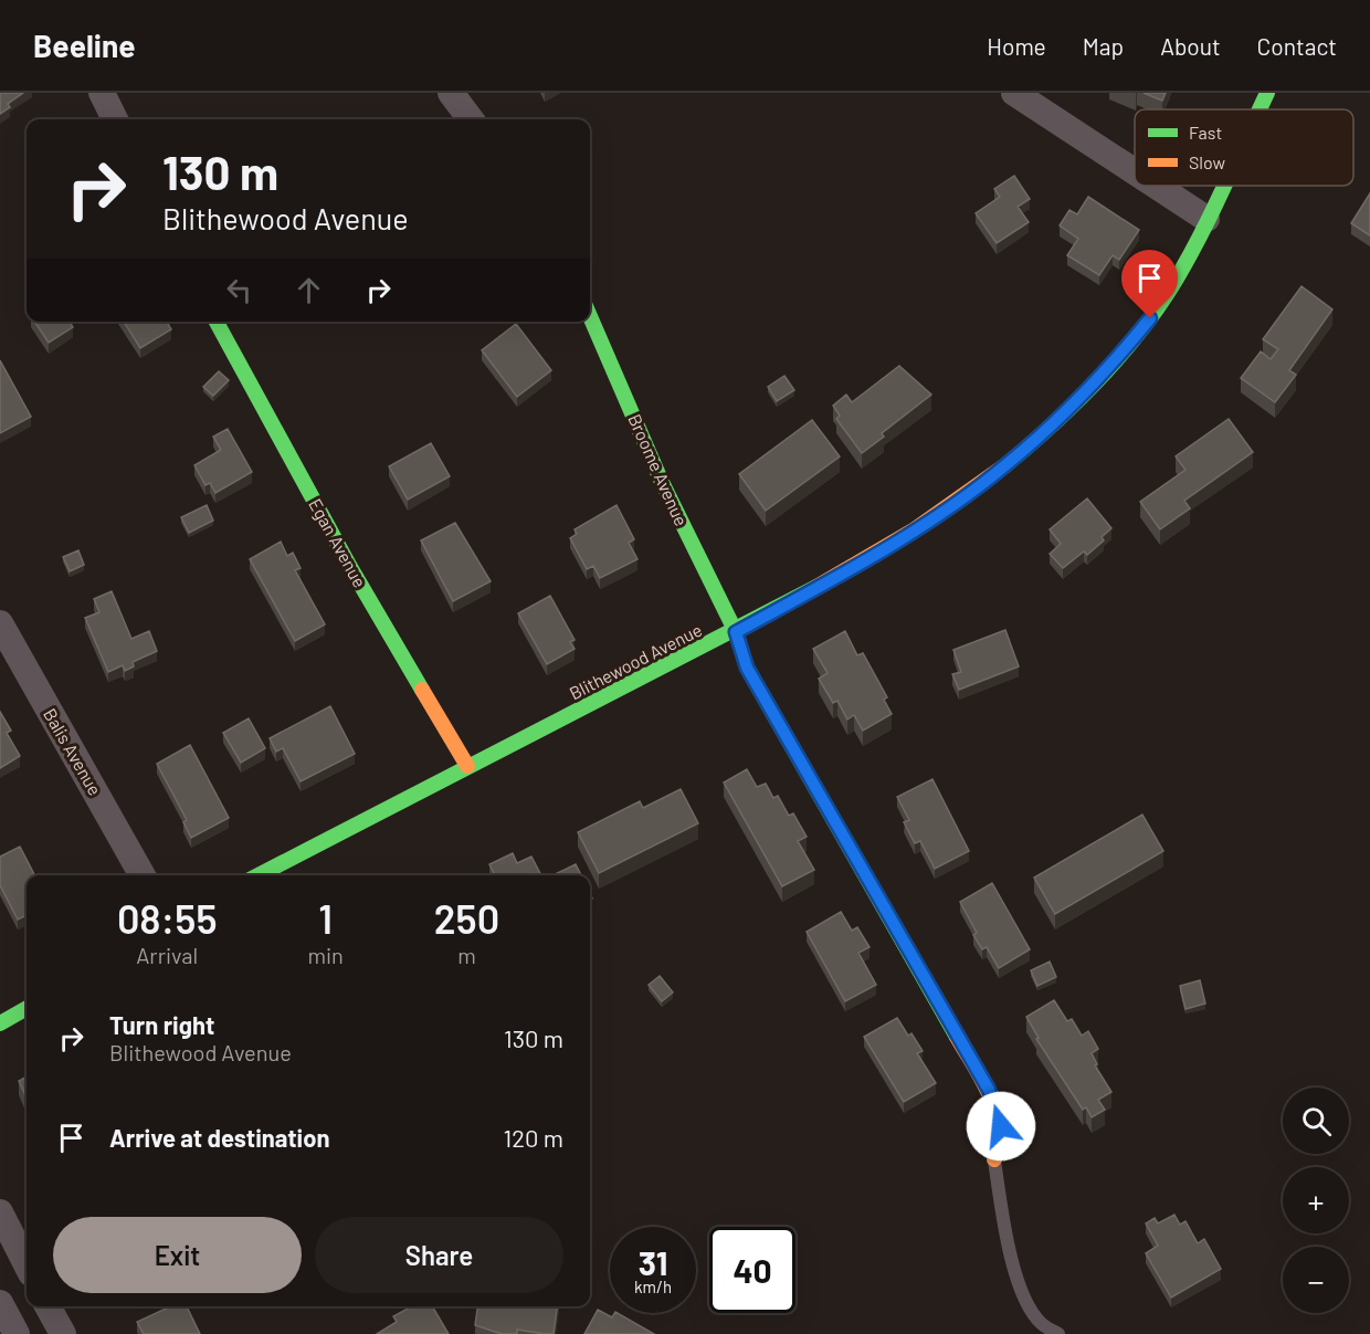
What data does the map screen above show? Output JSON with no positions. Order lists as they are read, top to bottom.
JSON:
{
  "streets": {
    "street": [
      "Broome Avenue",
      "Egan Avenue",
      "Blithewood Avenue",
      "Balis Avenue"
    ]
  },
  "crossings": [
    ["Broome Avenue", "Blithewood Avenue"],
    ["Egan Avenue", "Blithewood Avenue"]
  ],
  "legend": ["Fast", "Slow"],
  "page": {
    "header": "Beeline",
    "nav": [
      "Home",
      "Map",
      "About",
      "Contact"
    ],
    "turn": ["130 m", "Blithewood Avenue"],
    "eta": [
      "08:55",
      "Arrival",
      "1",
      "min",
      "250",
      "m"
    ],
    "list": [
      {
        "name": "Turn right",
        "note": "Blithewood Avenue",
        "value": "130 m"
      },
      {
        "name": "Arrive at destination",
        "value": "120 m"
      }
    ],
    "map_buttons": ["+", "−"],
    "buttons": ["Exit", "Share"],
    "speed": "31 km/h",
    "limit": "40"
  }
}
